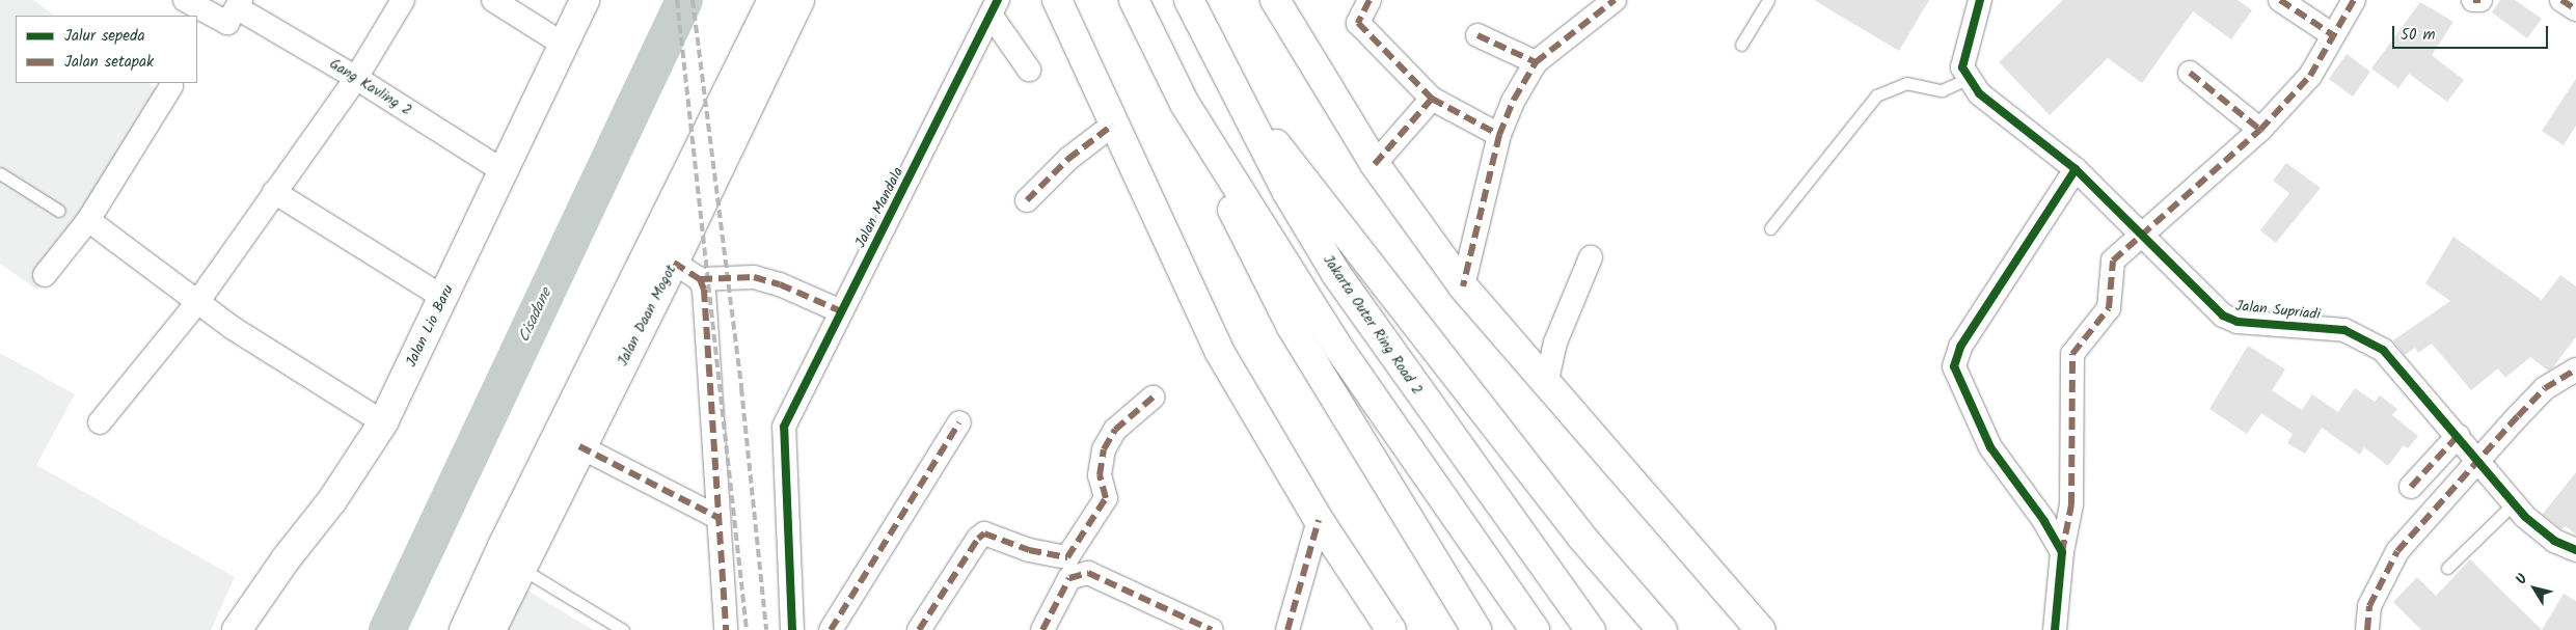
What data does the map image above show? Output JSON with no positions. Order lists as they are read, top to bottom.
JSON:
{
  "streets": {
    "main road": ["Jalan Daan Mogot", "Jakarta Outer Ring Road 2", "Jalan Lio Baru"],
    "street": ["Gang Kavling 2", "Jalan Mandala", "Jalan Supriadi"]
  },
  "crossings": [
    ["Gang Kavling 2", "Jalan Lio Baru"]
  ],
  "water": ["Cisadane"],
  "legend": ["Jalur sepeda", "Jalan setapak"],
  "scale_bar": "50 m",
  "north": "top left"
}
